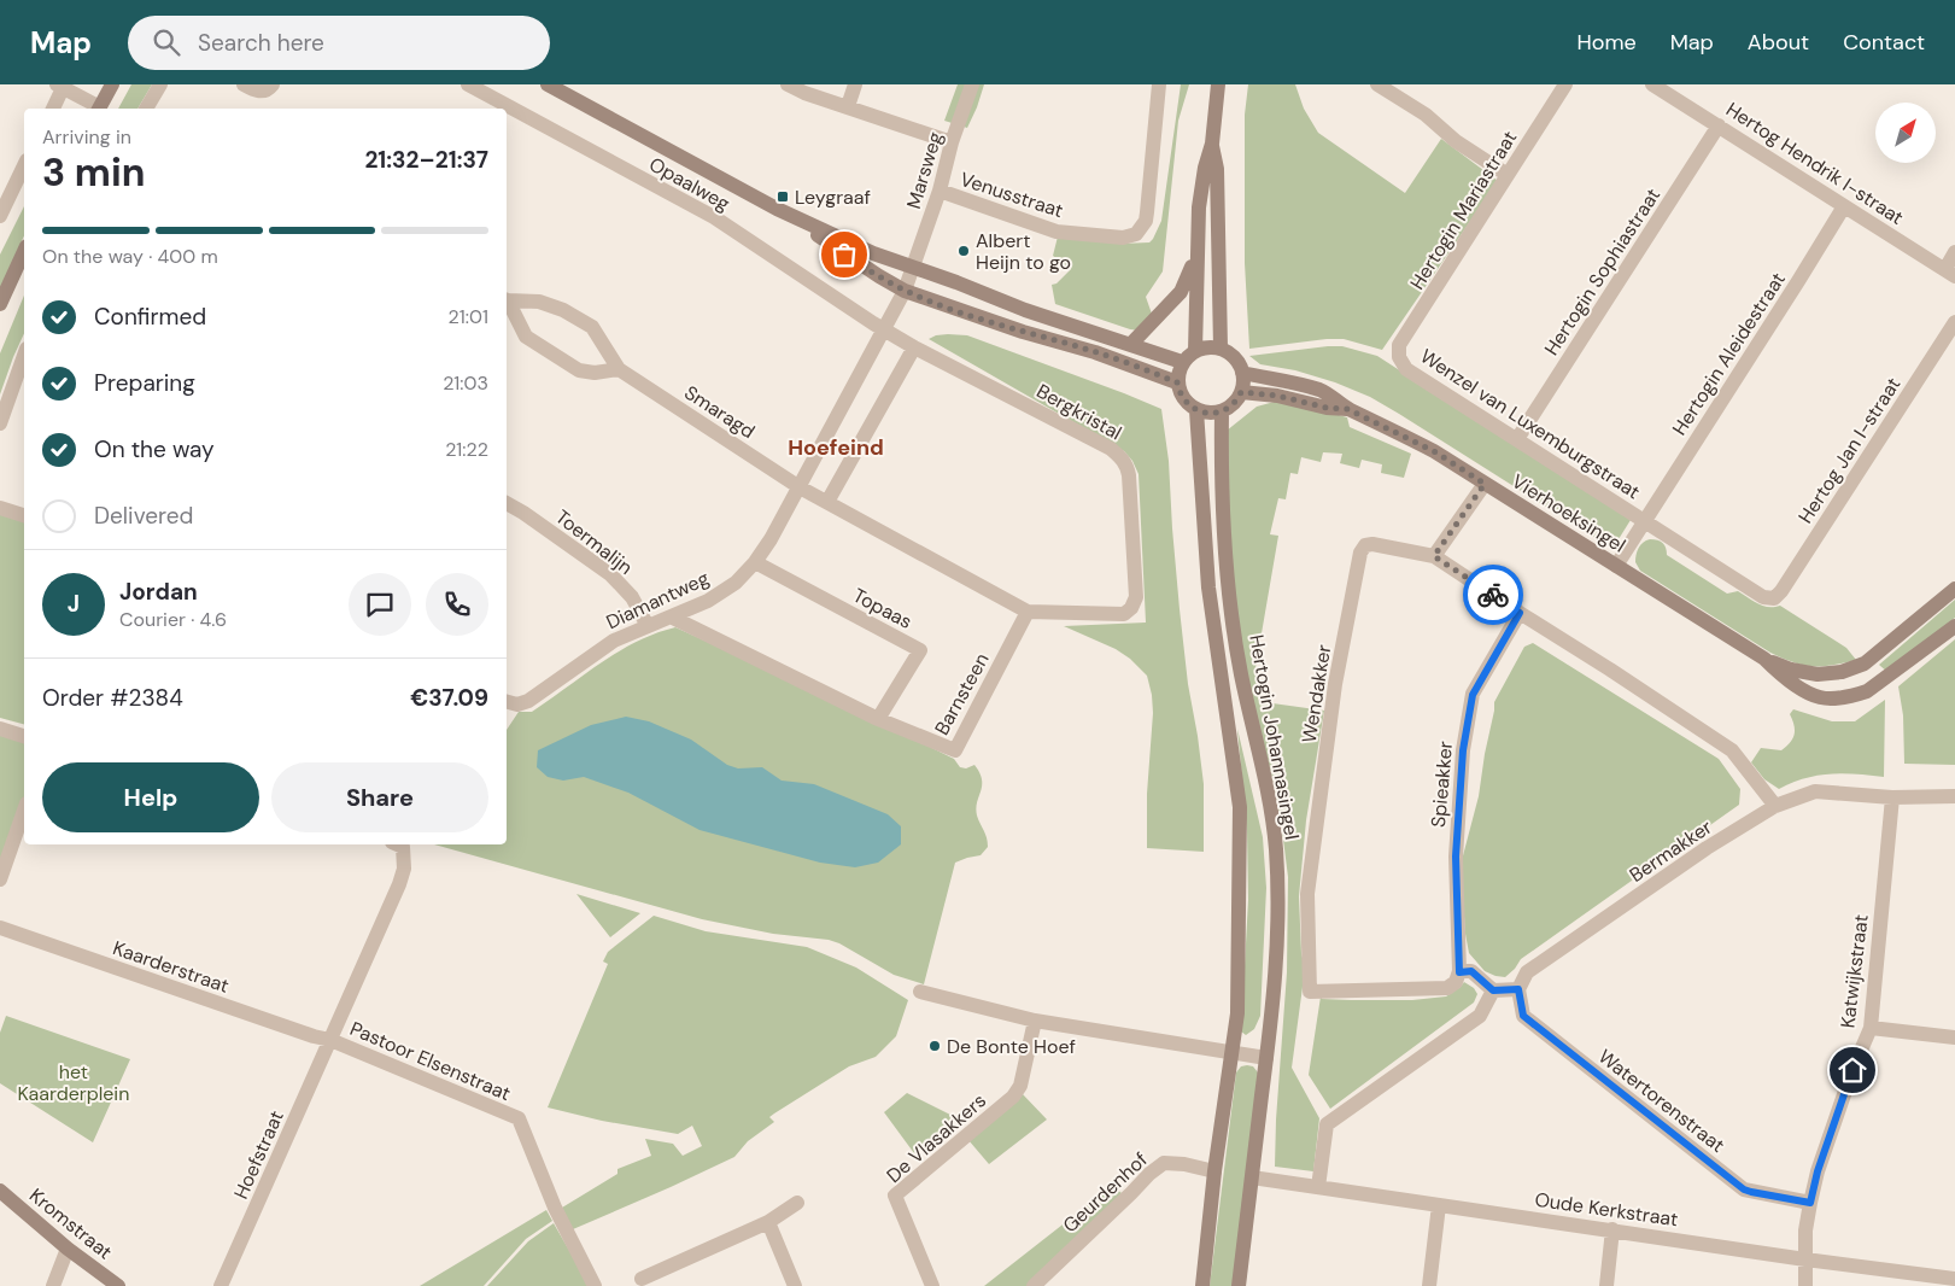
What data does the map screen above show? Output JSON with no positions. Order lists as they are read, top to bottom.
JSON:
{
  "streets": {
    "main road": ["Vierhoeksingel", "Hertogin Johannasingel", "Kromstraat"],
    "street": [
      "Hertog Hendrik I-straat",
      "Marsweg",
      "Opaalweg",
      "Venusstraat",
      "Hertogin Mariastraat",
      "Hertogin Sophiastraat",
      "Hertogin Aleidestraat",
      "Smaragd",
      "Bergkristal",
      "Wenzel van Luxemburgstraat",
      "Hertog Jan I-straat",
      "Toermalijn",
      "Diamantweg",
      "Topaas",
      "Barnsteen",
      "Wendakker",
      "Spieakker",
      "Bermakker",
      "Kaarderstraat",
      "Katwijkstraat",
      "Pastoor Elsenstraat",
      "Watertorenstraat",
      "De Vlasakkers",
      "Hoefstraat",
      "Geurdenhof",
      "Oude Kerkstraat"
    ]
  },
  "crossings": [
    ["Hertog Hendrik I-straat", "Hertogin Sophiastraat"],
    ["Hertog Hendrik I-straat", "Hertogin Aleidestraat"],
    ["Marsweg", "Venusstraat"],
    ["Marsweg", "Diamantweg"],
    ["Opaalweg", "Bergkristal"],
    ["Opaalweg", "Diamantweg"],
    ["Hertogin Mariastraat", "Wenzel van Luxemburgstraat"],
    ["Hertogin Sophiastraat", "Wenzel van Luxemburgstraat"],
    ["Hertogin Aleidestraat", "Wenzel van Luxemburgstraat"],
    ["Smaragd", "Diamantweg"],
    ["Bergkristal", "Diamantweg"],
    ["Bergkristal", "Barnsteen"],
    ["Wenzel van Luxemburgstraat", "Hertog Jan I-straat"],
    ["Wenzel van Luxemburgstraat", "Vierhoeksingel"],
    ["Vierhoeksingel", "Hertogin Johannasingel"],
    ["Toermalijn", "Diamantweg"],
    ["Diamantweg", "Topaas"],
    ["Diamantweg", "Barnsteen"],
    ["Topaas", "Barnsteen"],
    ["Wendakker", "Spieakker"],
    ["Wendakker", "Bermakker"],
    ["Hertogin Johannasingel", "Oude Kerkstraat"],
    ["Bermakker", "Katwijkstraat"],
    ["Bermakker", "Watertorenstraat"],
    ["Kaarderstraat", "Pastoor Elsenstraat"],
    ["Kaarderstraat", "Hoefstraat"],
    ["Katwijkstraat", "Watertorenstraat"],
    ["Katwijkstraat", "Oude Kerkstraat"],
    ["Pastoor Elsenstraat", "Hoefstraat"]
  ],
  "districts": ["Hoefeind"],
  "parks": ["het Kaarderplein"],
  "places": {
    "transit": ["Leygraaf"],
    "other": ["Albert Heijn to go", "De Bonte Hoef"]
  },
  "north": "top right",
  "page": {
    "header": "Map",
    "search": "Search here",
    "nav": [
      "Home",
      "Map",
      "About",
      "Contact"
    ],
    "heading": ["3 min", "Arriving in", "21:32–21:37"],
    "panel": [
      "Jordan",
      "Courier · 4.6",
      "Order #2384",
      "€37.09"
    ],
    "bar": "On the way · 400 m",
    "list": [
      ["Confirmed", "21:01"],
      ["Preparing", "21:03"],
      ["On the way", "21:22"],
      "Delivered"
    ],
    "round": "J",
    "buttons": ["Help", "Share"]
  }
}
